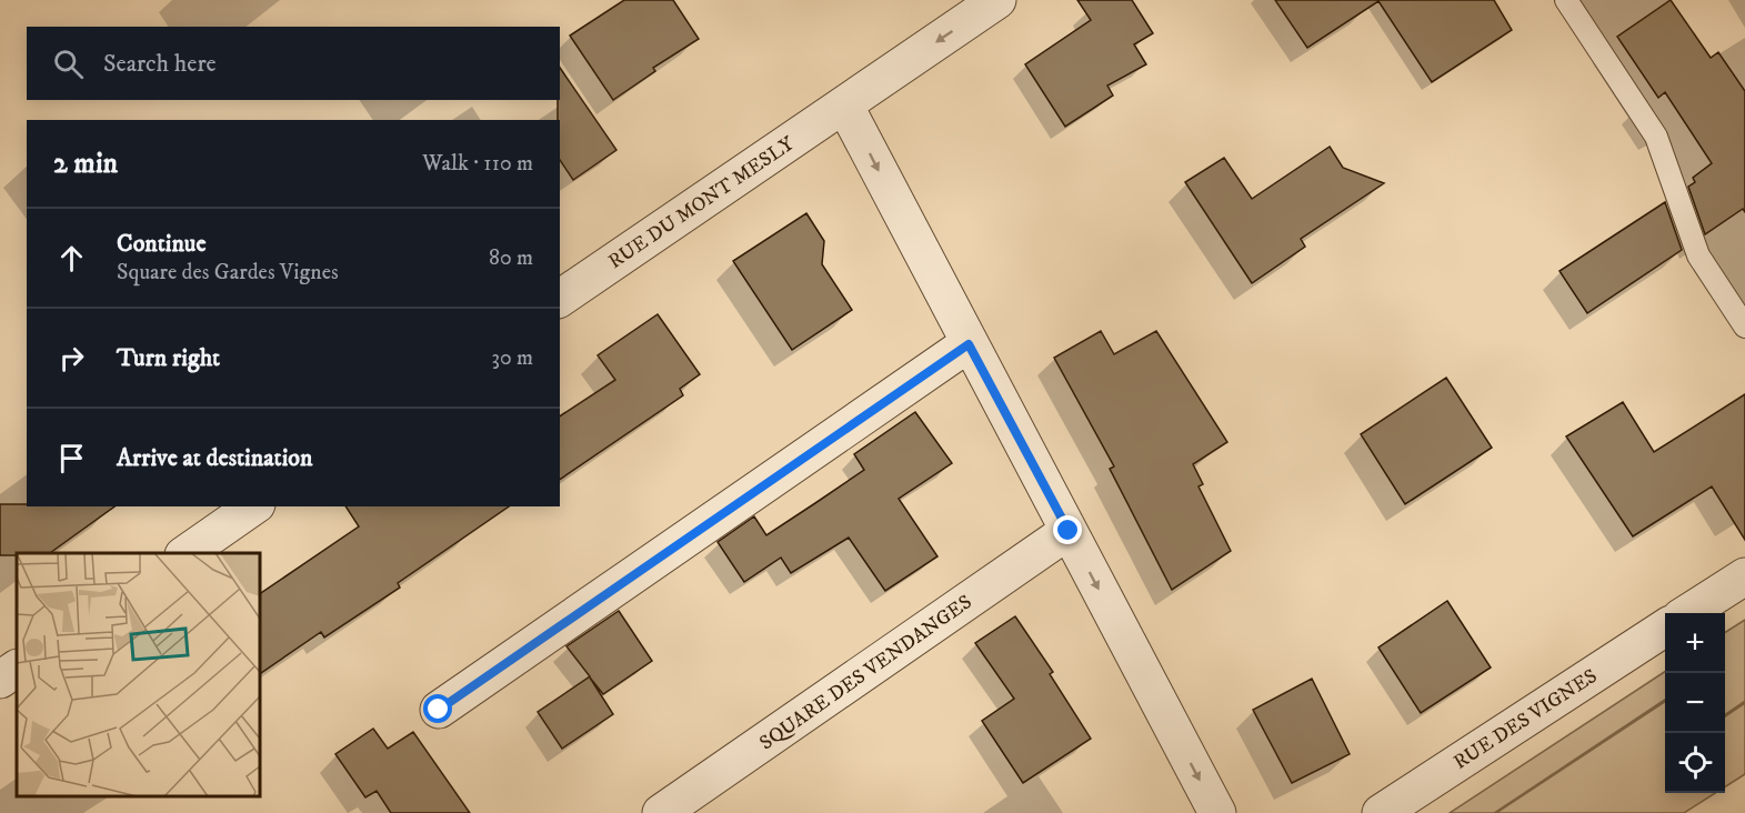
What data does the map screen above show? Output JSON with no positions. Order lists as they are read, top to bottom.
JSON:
{
  "streets": {
    "street": ["RUE DU MONT MESLY", "SQUARE DES VENDANGES", "RUE DES VIGNES"]
  },
  "one_way": ["RUE DU MONT MESLY"],
  "page": {
    "search": "Search here",
    "heading": ["2 min", "Walk · 110 m"],
    "list": [
      ["Continue", "Square des Gardes Vignes", "80 m"],
      ["Turn right", "30 m"],
      "Arrive at destination"
    ],
    "map_buttons": ["+", "−"]
  }
}
